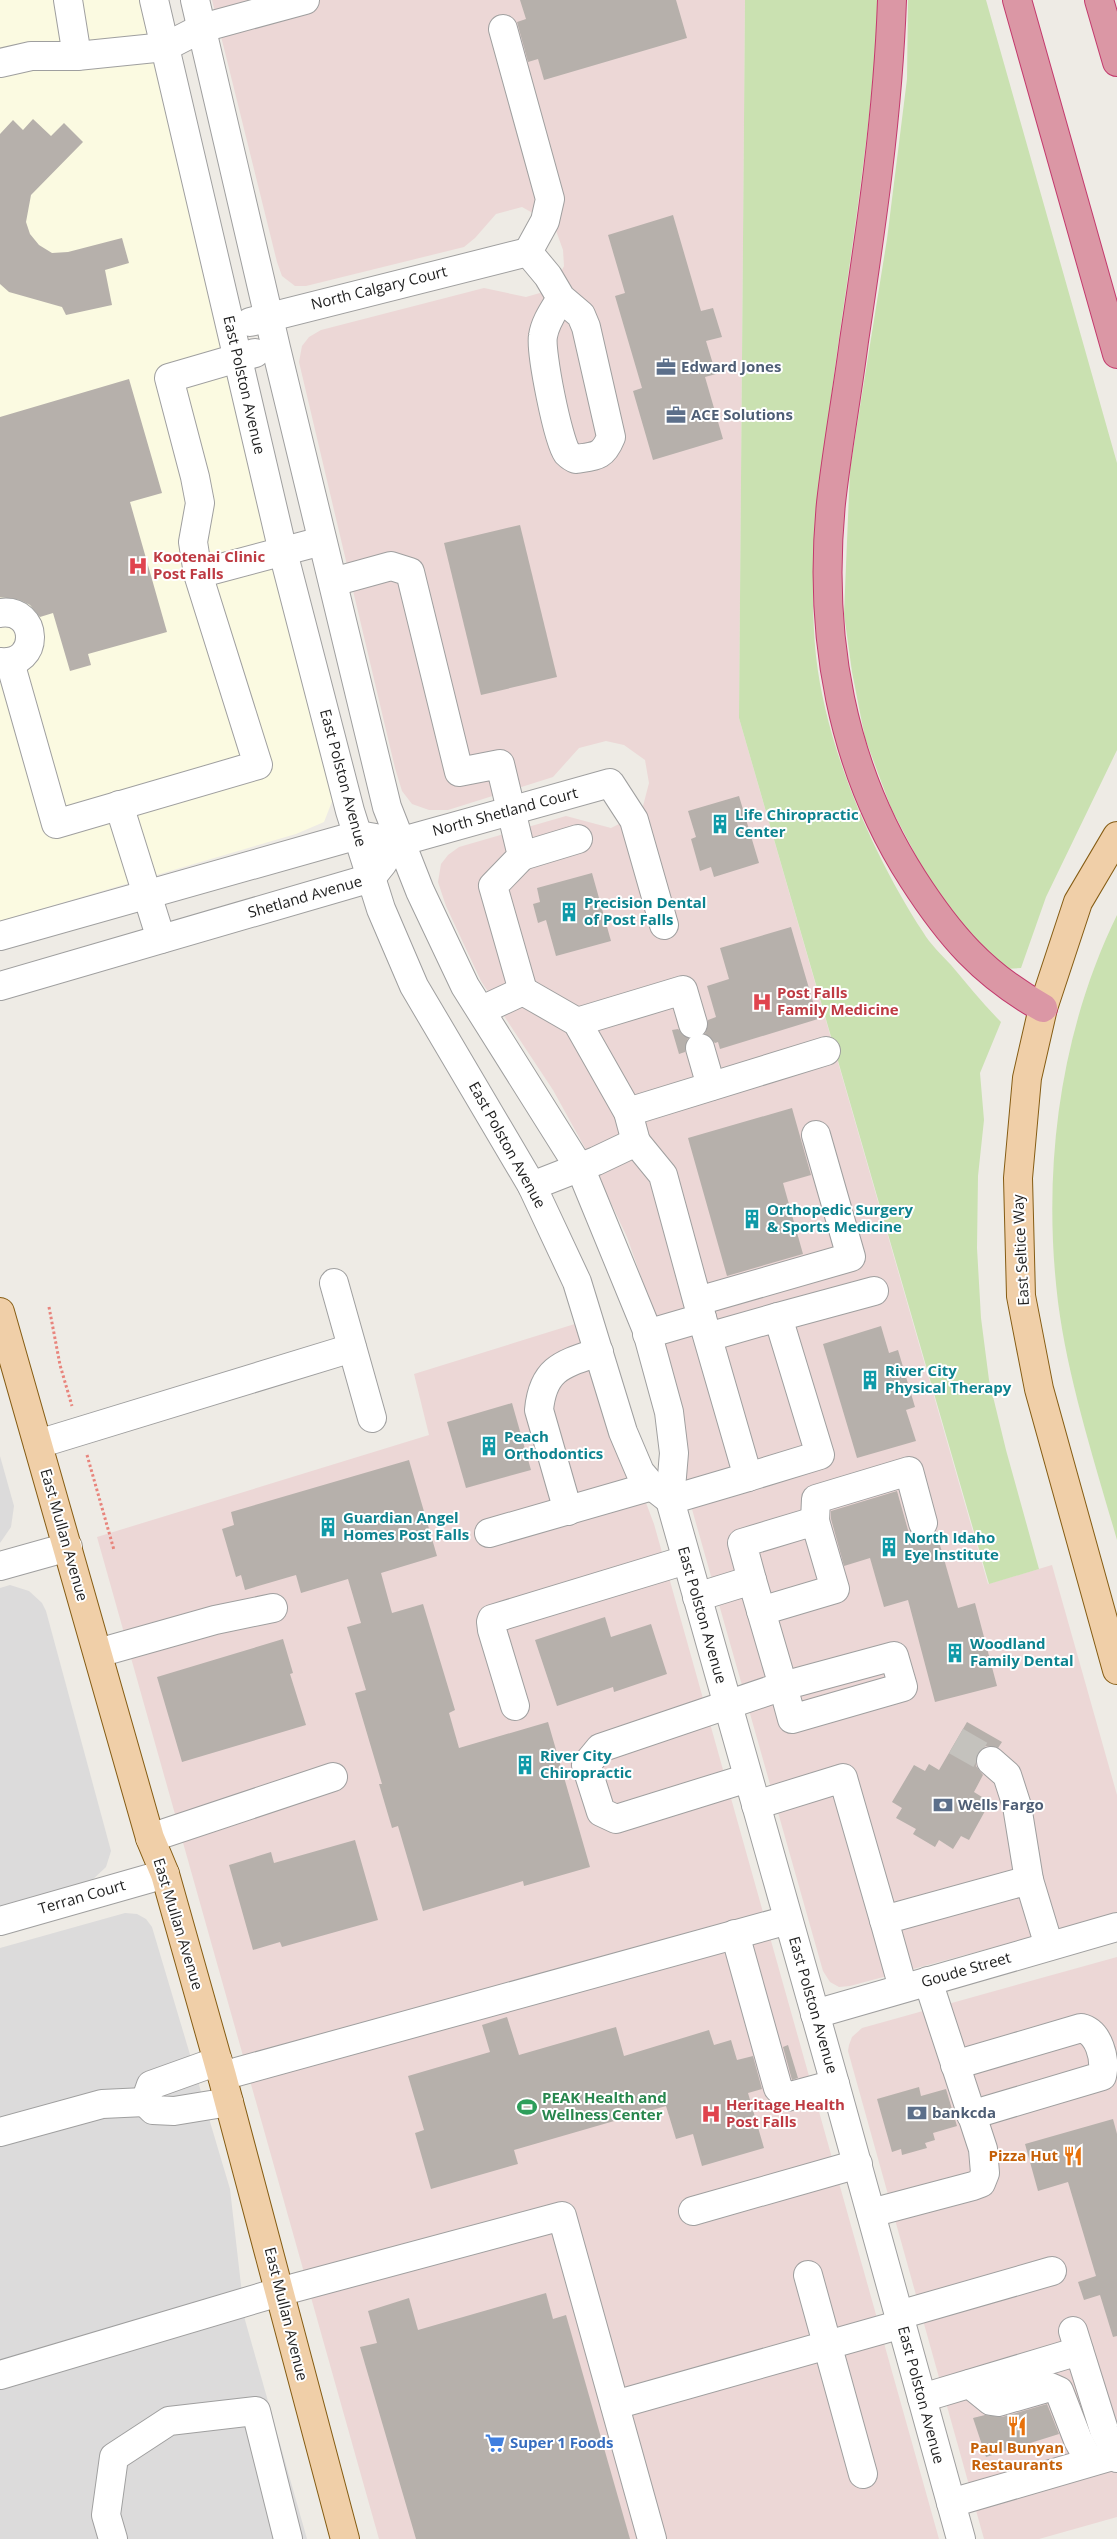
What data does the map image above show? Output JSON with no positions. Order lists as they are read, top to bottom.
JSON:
{
  "streets": {
    "main road": ["East Seltice Way", "East Mullan Avenue"],
    "street": [
      "North Calgary Court",
      "East Polston Avenue",
      "North Shetland Court",
      "Shetland Avenue",
      "Terran Court",
      "Goude Street"
    ]
  },
  "crossings": [
    ["North Calgary Court", "East Polston Avenue"],
    ["East Polston Avenue", "North Shetland Court"],
    ["East Polston Avenue", "Shetland Avenue"],
    ["East Polston Avenue", "Goude Street"],
    ["North Shetland Court", "Shetland Avenue"],
    ["East Mullan Avenue", "Terran Court"]
  ],
  "places": {
    "office": ["Edward Jones", "ACE Solutions"],
    "hospital": ["Kootenai Clinic Post Falls", "Post Falls Family Medicine", "Heritage Health Post Falls"],
    "building": [
      "Life Chiropractic Center",
      "Precision Dental of Post Falls",
      "Orthopedic Surgery & Sports Medicine",
      "River City Physical Therapy",
      "Peach Orthodontics",
      "Guardian Angel Homes Post Falls",
      "North Idaho Eye Institute",
      "Woodland Family Dental",
      "River City Chiropractic"
    ],
    "bank": ["Wells Fargo", "bankcda"],
    "sports": ["PEAK Health and Wellness Center"],
    "restaurant": ["Pizza Hut", "Paul Bunyan Restaurants"],
    "supermarket": ["Super 1 Foods"]
  }
}
